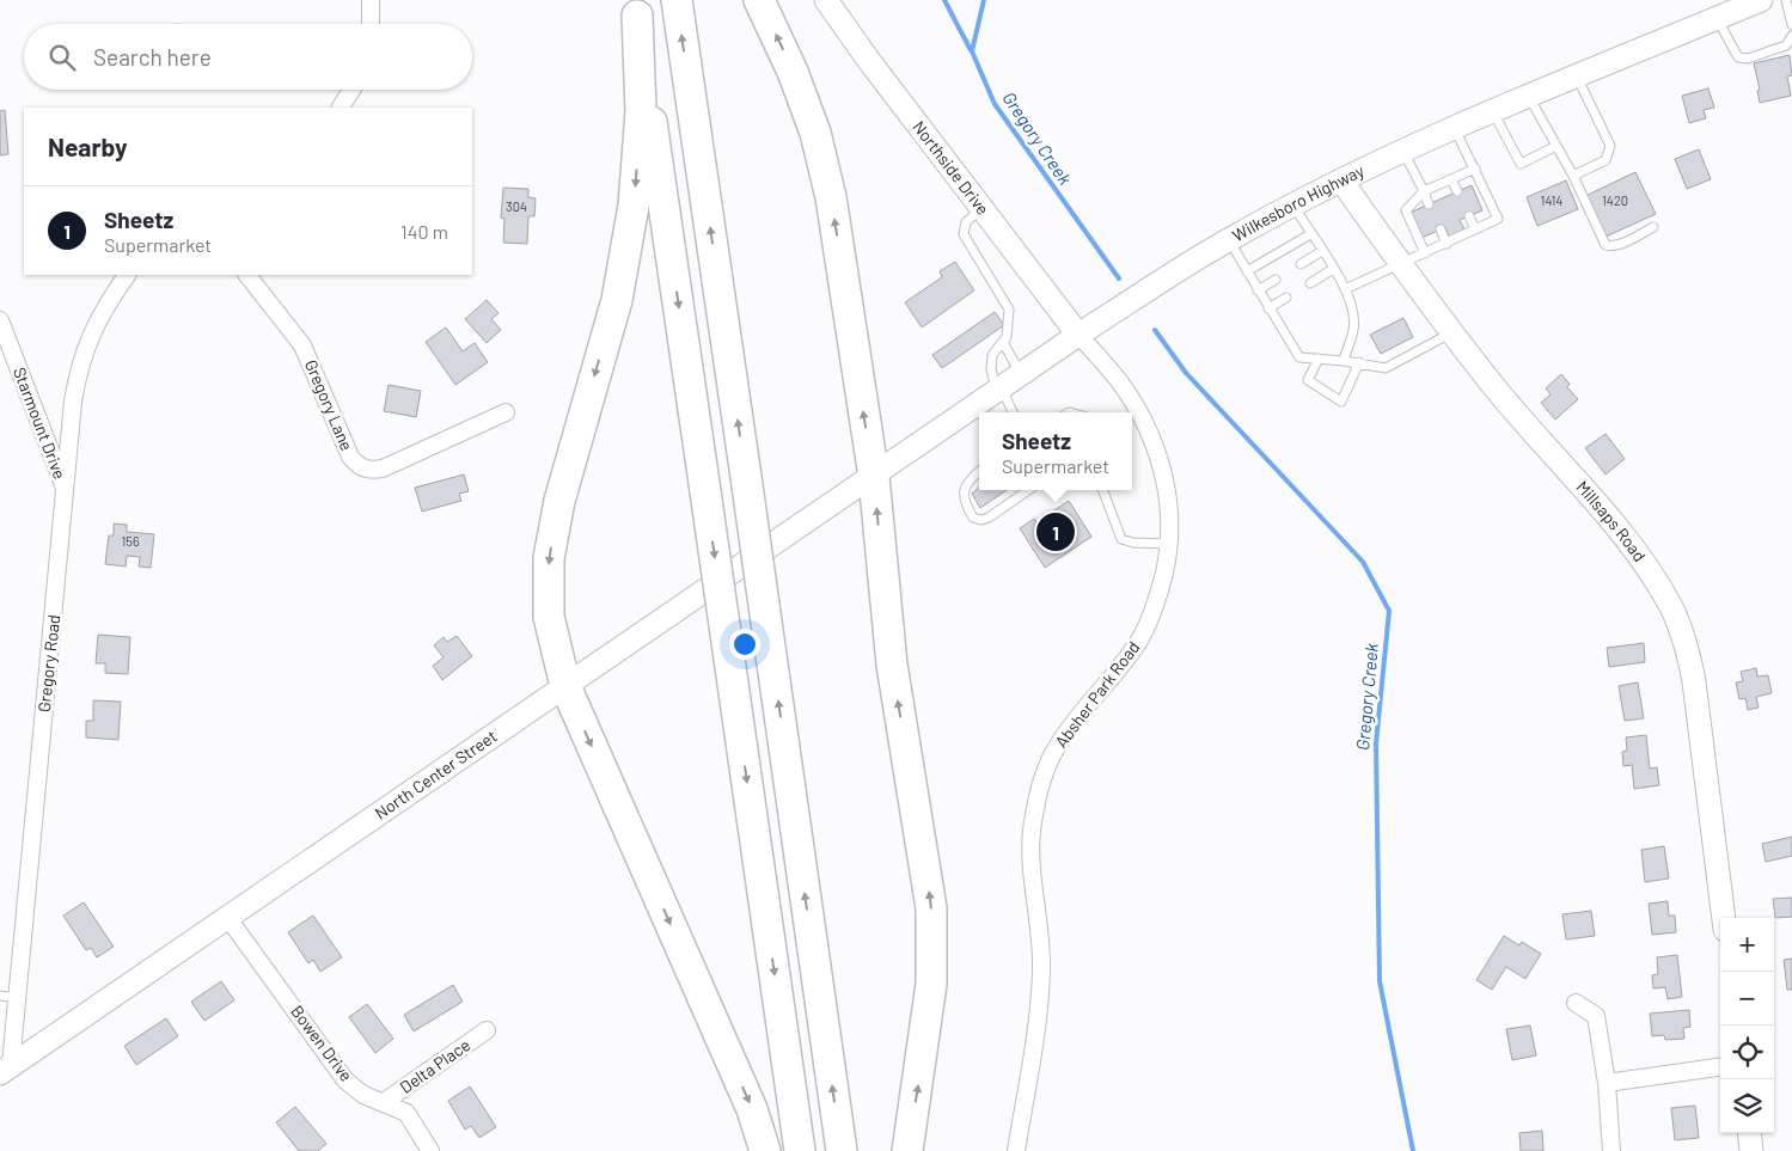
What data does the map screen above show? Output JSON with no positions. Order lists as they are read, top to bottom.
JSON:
{
  "streets": {
    "main road": [
      "Northside Drive",
      "Wilkesboro Highway",
      "Millsaps Road",
      "North Center Street"
    ],
    "street": [
      "Gregory Lane",
      "Starmount Drive",
      "Gregory Road",
      "Absher Park Road",
      "Bowen Drive",
      "Delta Place"
    ]
  },
  "crossings": [
    ["Northside Drive", "Wilkesboro Highway"],
    ["Northside Drive", "Absher Park Road"],
    ["Wilkesboro Highway", "Millsaps Road"],
    ["Wilkesboro Highway", "Absher Park Road"],
    ["Wilkesboro Highway", "North Center Street"],
    ["Starmount Drive", "Gregory Road"],
    ["Gregory Road", "North Center Street"],
    ["North Center Street", "Bowen Drive"],
    ["Bowen Drive", "Delta Place"]
  ],
  "water": ["Gregory Creek"],
  "house_numbers": [
    "1414",
    "1420",
    "304",
    "156"
  ],
  "page": {
    "search": "Search here",
    "heading": "Nearby",
    "list": [
      {
        "mark": "1",
        "name": "Sheetz",
        "note": "Supermarket",
        "value": "140 m"
      }
    ],
    "popup": ["Sheetz", "Supermarket"],
    "pins": "1",
    "map_buttons": ["+", "−"]
  }
}
